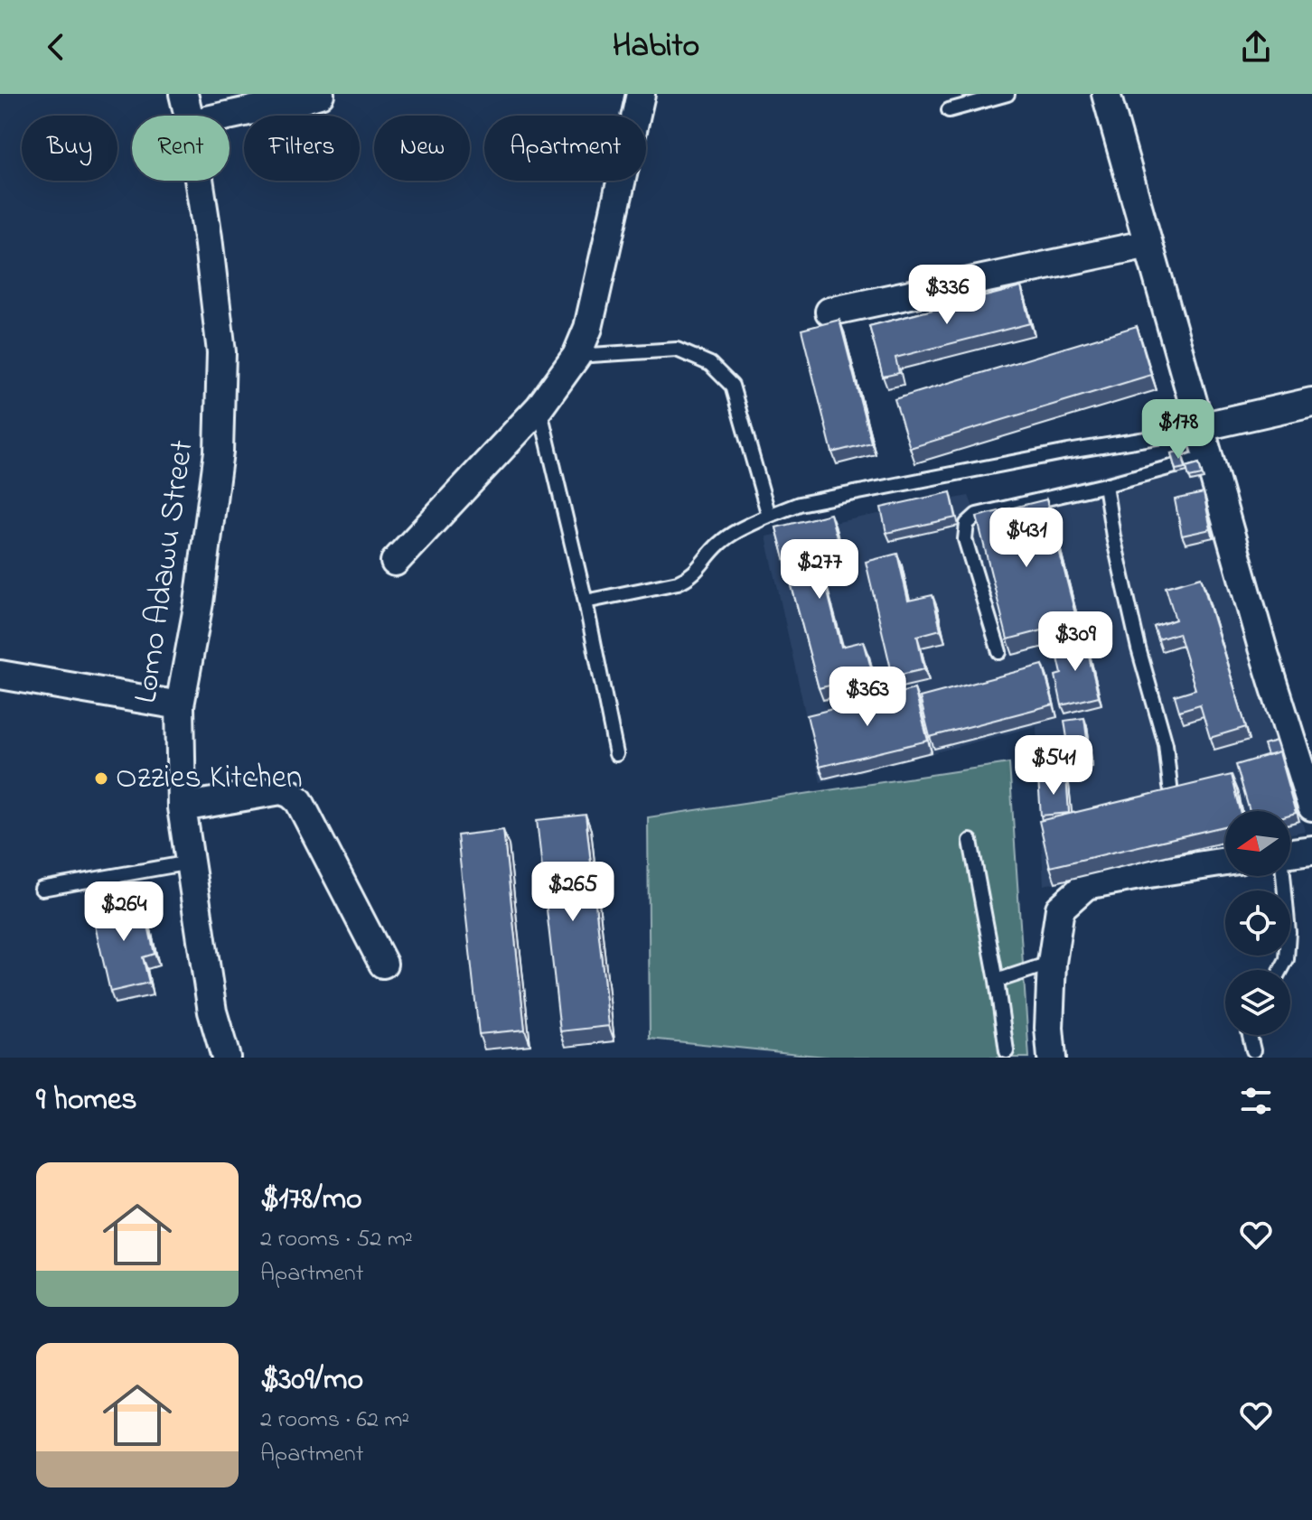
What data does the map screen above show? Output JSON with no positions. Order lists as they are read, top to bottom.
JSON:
{
  "streets": {
    "street": ["Lomo Adawu Street"]
  },
  "places": ["Ozzies Kitchen"],
  "north": "left",
  "page": {
    "header": "Habito",
    "chip": [
      "Buy",
      "Rent",
      "Filters",
      "New",
      "Apartment"
    ],
    "price": [
      "$336",
      "$178",
      "$431",
      "$277",
      "$309",
      "$363",
      "$541",
      "$265",
      "$264"
    ],
    "heading": "9 homes",
    "list": [
      {
        "name": "$178/mo",
        "note": "2 rooms · 52 m² · Apartment"
      },
      {
        "name": "$309/mo",
        "note": "2 rooms · 62 m² · Apartment"
      }
    ]
  }
}
